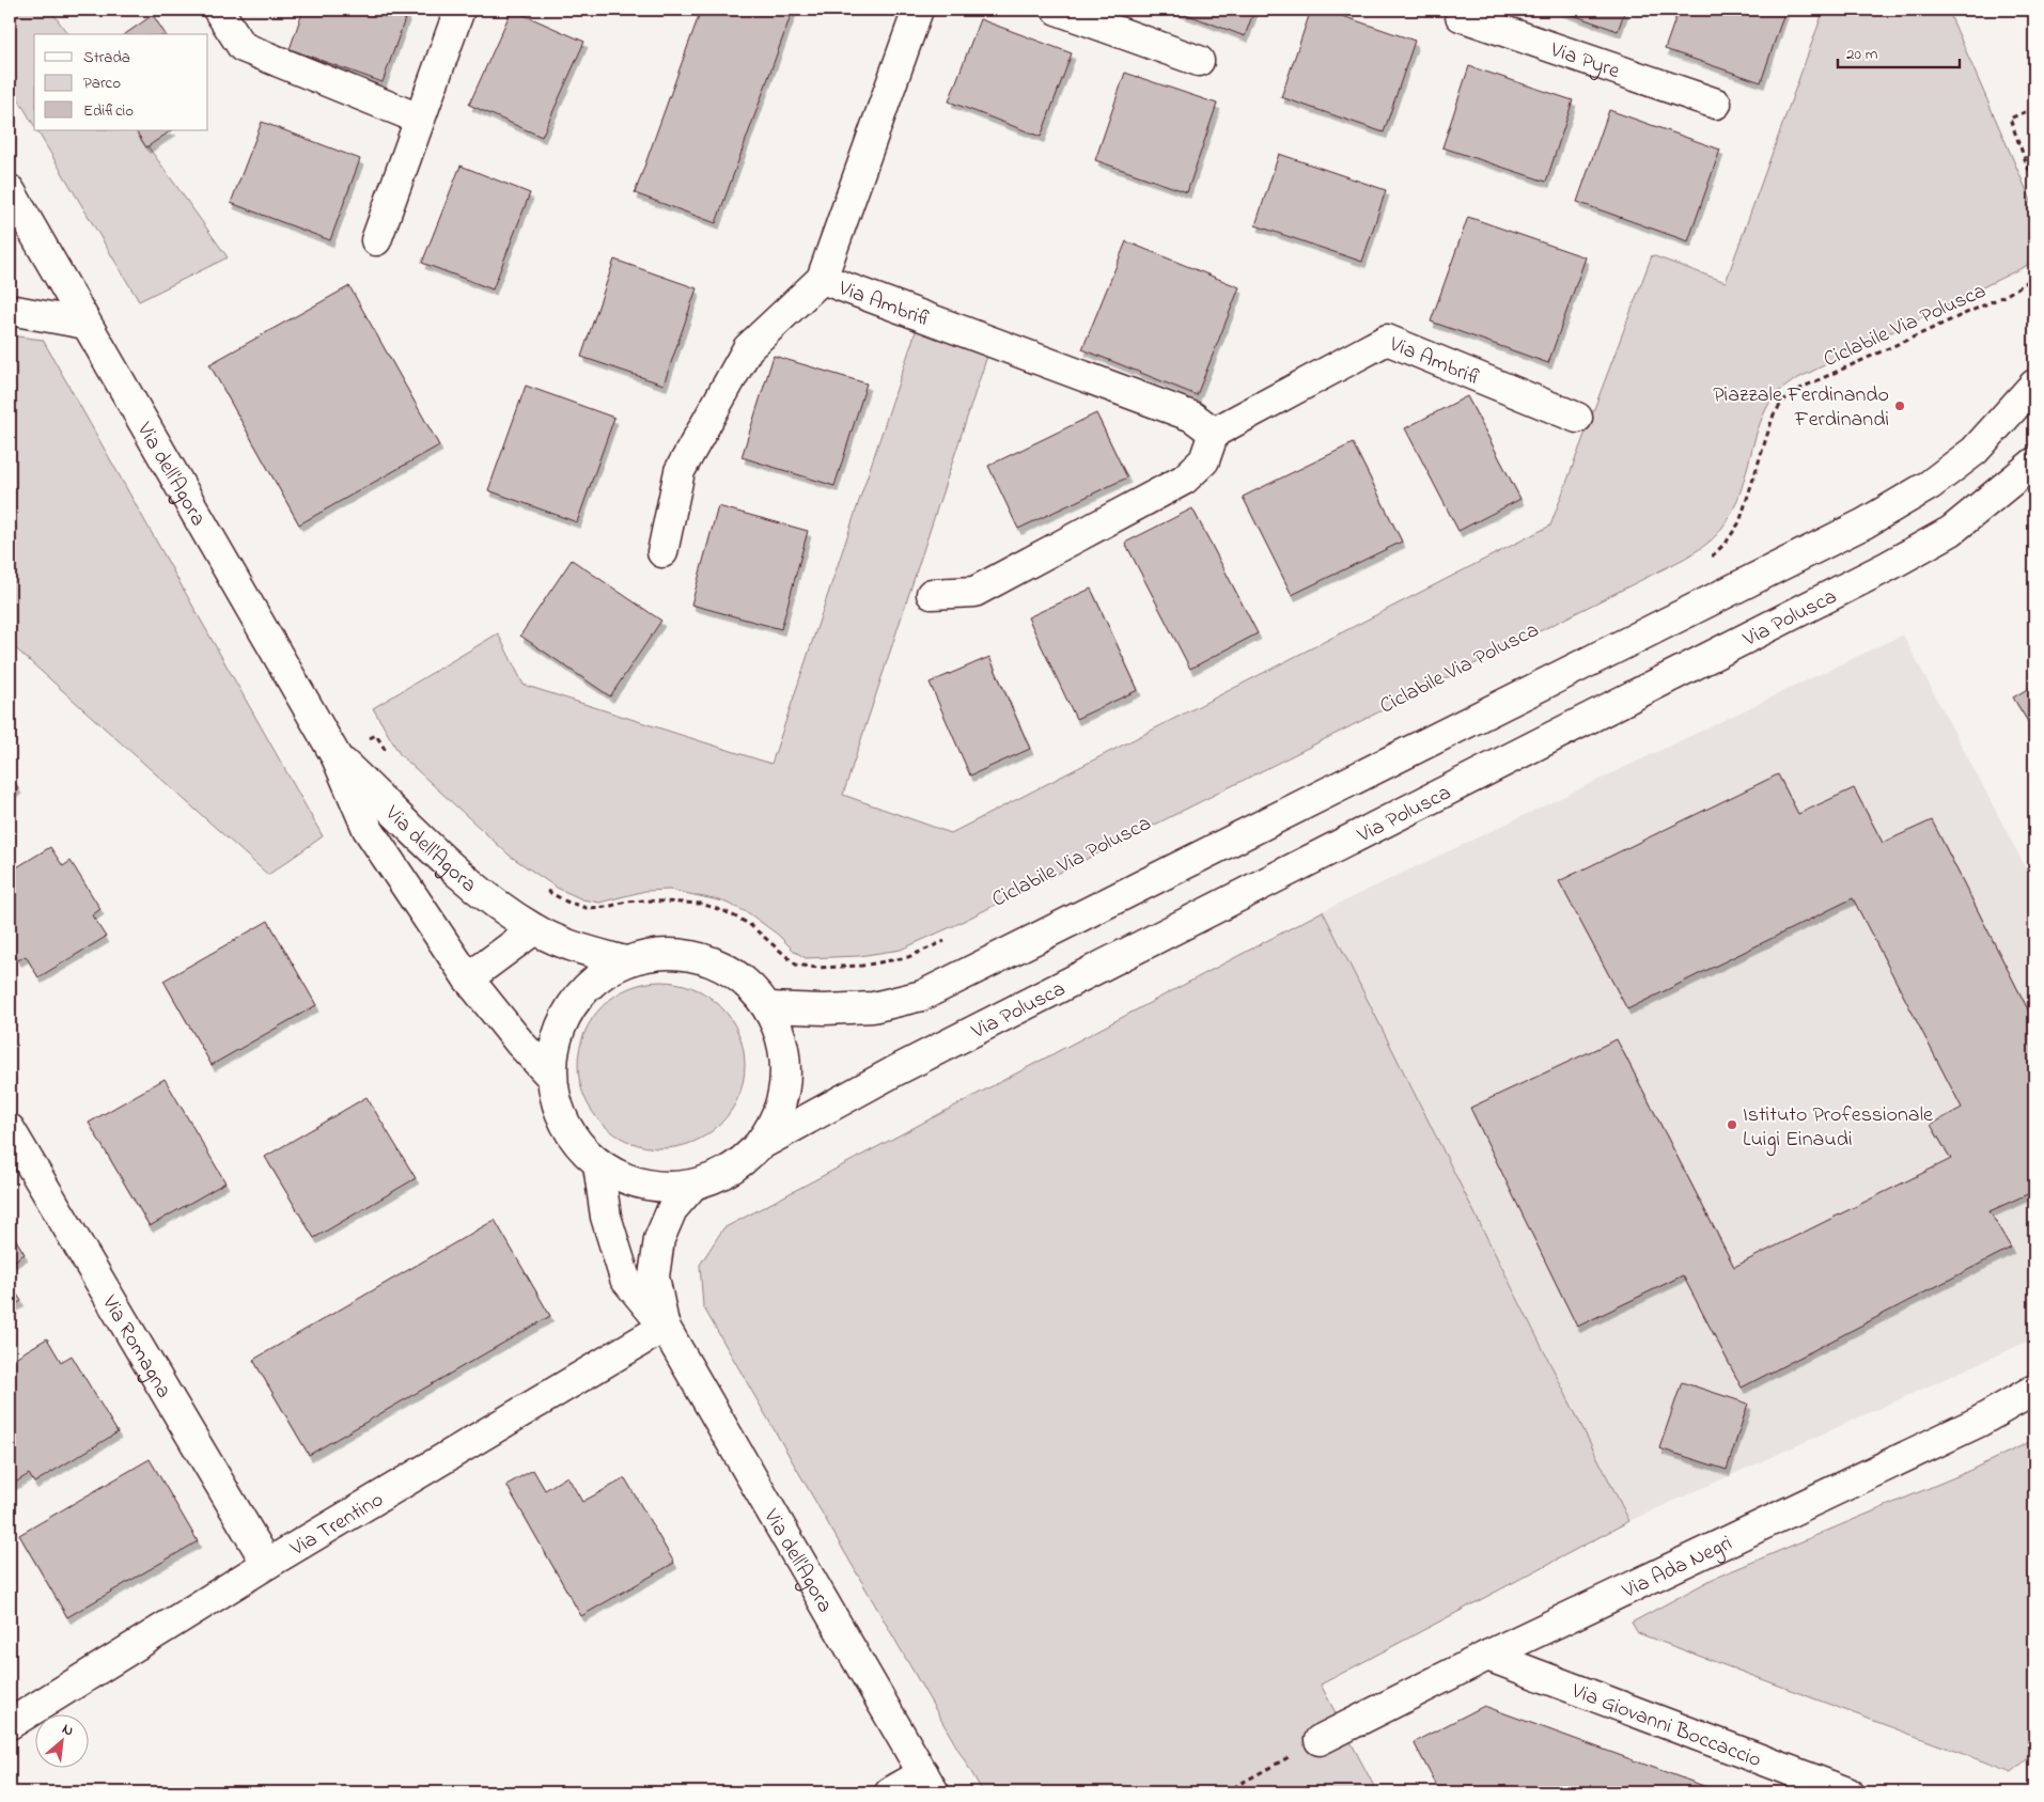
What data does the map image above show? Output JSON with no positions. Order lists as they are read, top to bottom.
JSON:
{
  "streets": {
    "street": [
      "Via Pyre",
      "Via Ambrifi",
      "Via dell'Agora",
      "Via Polusca",
      "Via Romagna",
      "Via Trentino",
      "Via Ada Negri",
      "Via Giovanni Boccaccio"
    ],
    "path": ["Ciclabile Via Polusca"]
  },
  "crossings": [
    ["Via dell'Agora", "Via Polusca"],
    ["Via dell'Agora", "Via Trentino"],
    ["Via Romagna", "Via Trentino"],
    ["Via Ada Negri", "Via Giovanni Boccaccio"]
  ],
  "places": ["Piazzale Ferdinando Ferdinandi", "Istituto Professionale Luigi Einaudi"],
  "legend": ["Strada", "Parco", "Edificio"],
  "scale_bar": "20 m",
  "north": "top right"
}
